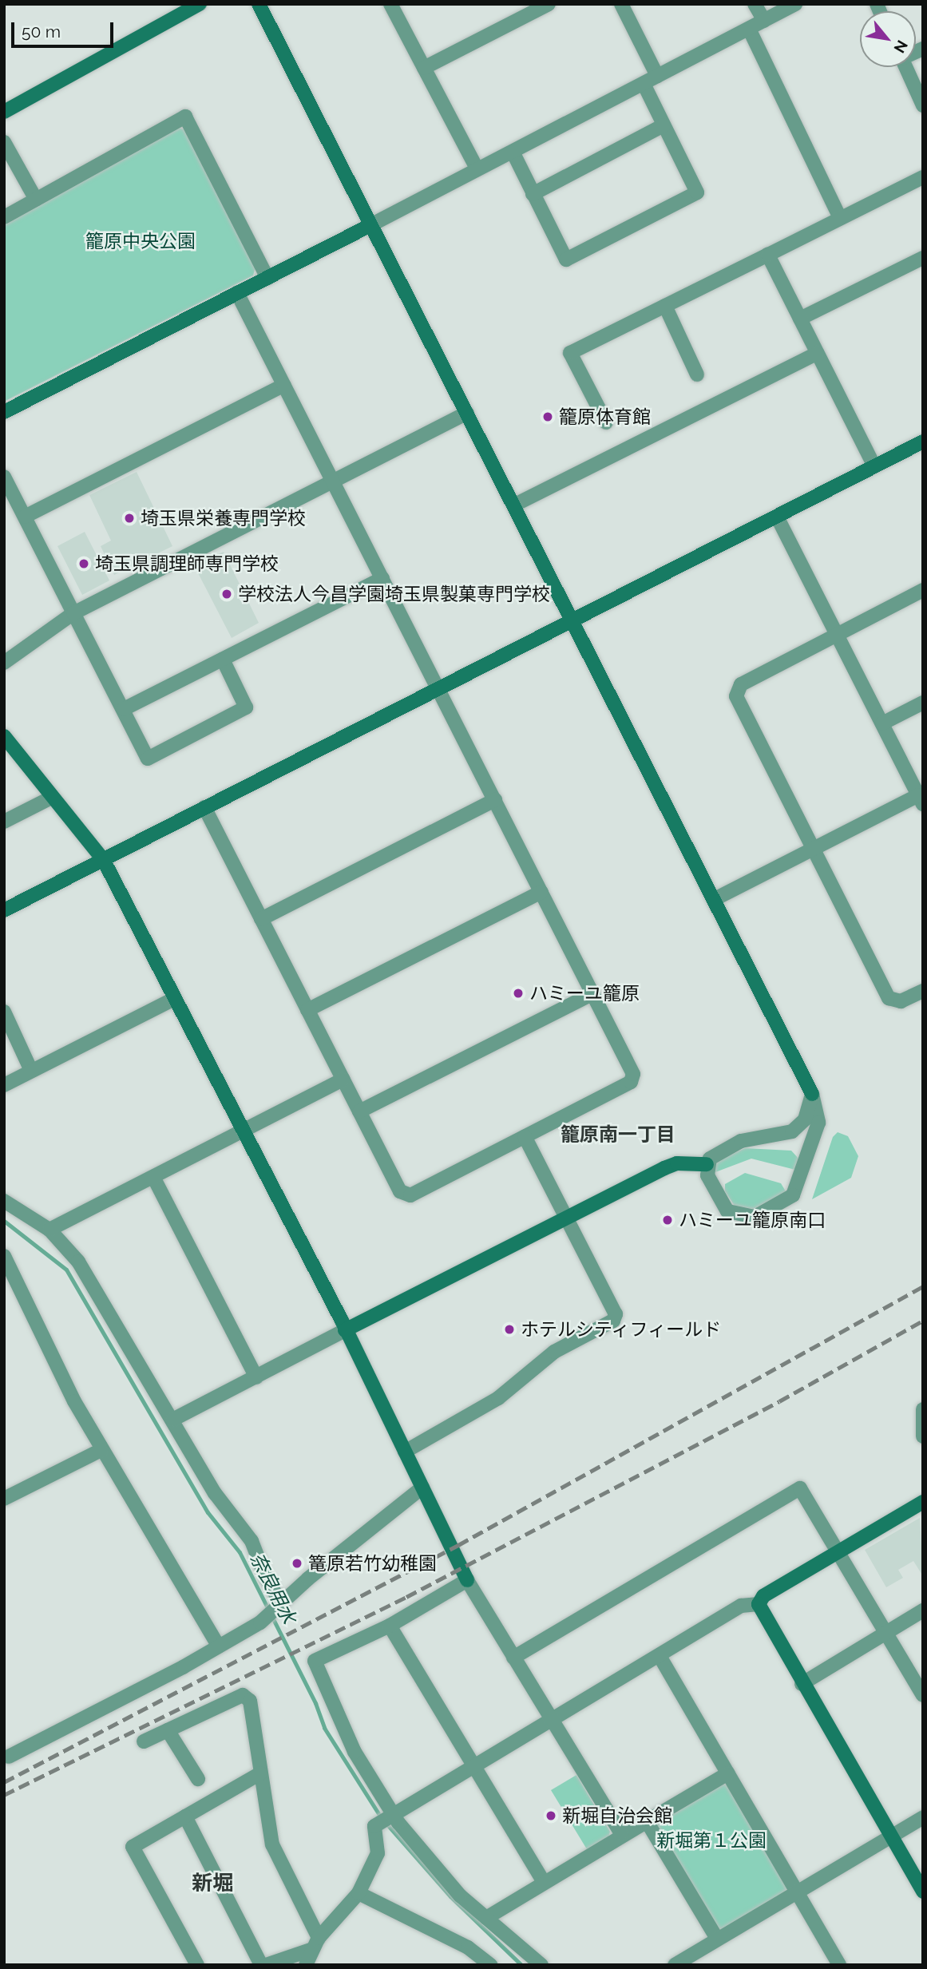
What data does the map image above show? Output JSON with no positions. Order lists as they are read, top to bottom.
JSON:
{
  "districts": ["籠原南一丁目", "新堀"],
  "water": ["奈良用水"],
  "parks": ["籠原中央公園", "新堀第１公園"],
  "places": [
    "籠原体育館",
    "埼玉県栄養専門学校",
    "埼玉県調理師専門学校",
    "学校法人今昌学園埼玉県製菓専門学校",
    "ハミーユ籠原",
    "ハミーユ籠原南口",
    "ホテルシティフィールド",
    "篭原若竹幼稚園",
    "新堀自治会館"
  ],
  "scale_bar": "50 m",
  "north": "bottom right"
}
